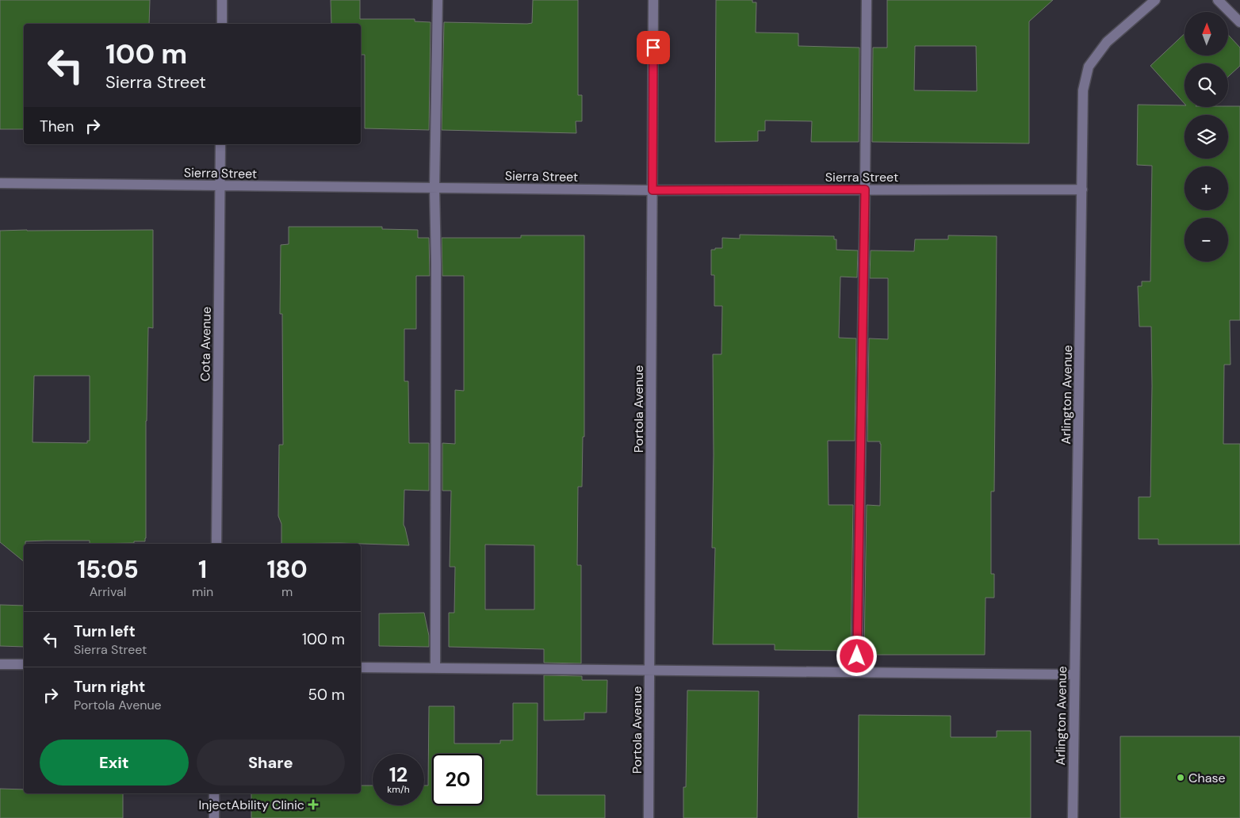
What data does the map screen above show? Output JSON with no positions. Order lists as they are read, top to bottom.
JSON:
{
  "streets": {
    "street": [
      "Sierra Street",
      "Cota Avenue",
      "Arlington Avenue",
      "Portola Avenue"
    ]
  },
  "crossings": [
    ["Sierra Street", "Cota Avenue"],
    ["Sierra Street", "Arlington Avenue"],
    ["Sierra Street", "Portola Avenue"]
  ],
  "places": {
    "other": ["Chase"],
    "health": ["InjectAbility Clinic"]
  },
  "north": "top",
  "page": {
    "map_buttons": ["+", "−"],
    "turn": ["100 m", "Sierra Street"],
    "then": "Then",
    "eta": [
      "15:05",
      "Arrival",
      "1",
      "min",
      "180",
      "m"
    ],
    "list": [
      {
        "name": "Turn left",
        "note": "Sierra Street",
        "value": "100 m"
      },
      {
        "name": "Turn right",
        "note": "Portola Avenue",
        "value": "50 m"
      }
    ],
    "buttons": ["Exit", "Share"],
    "speed": "12 km/h",
    "limit": "20"
  }
}
